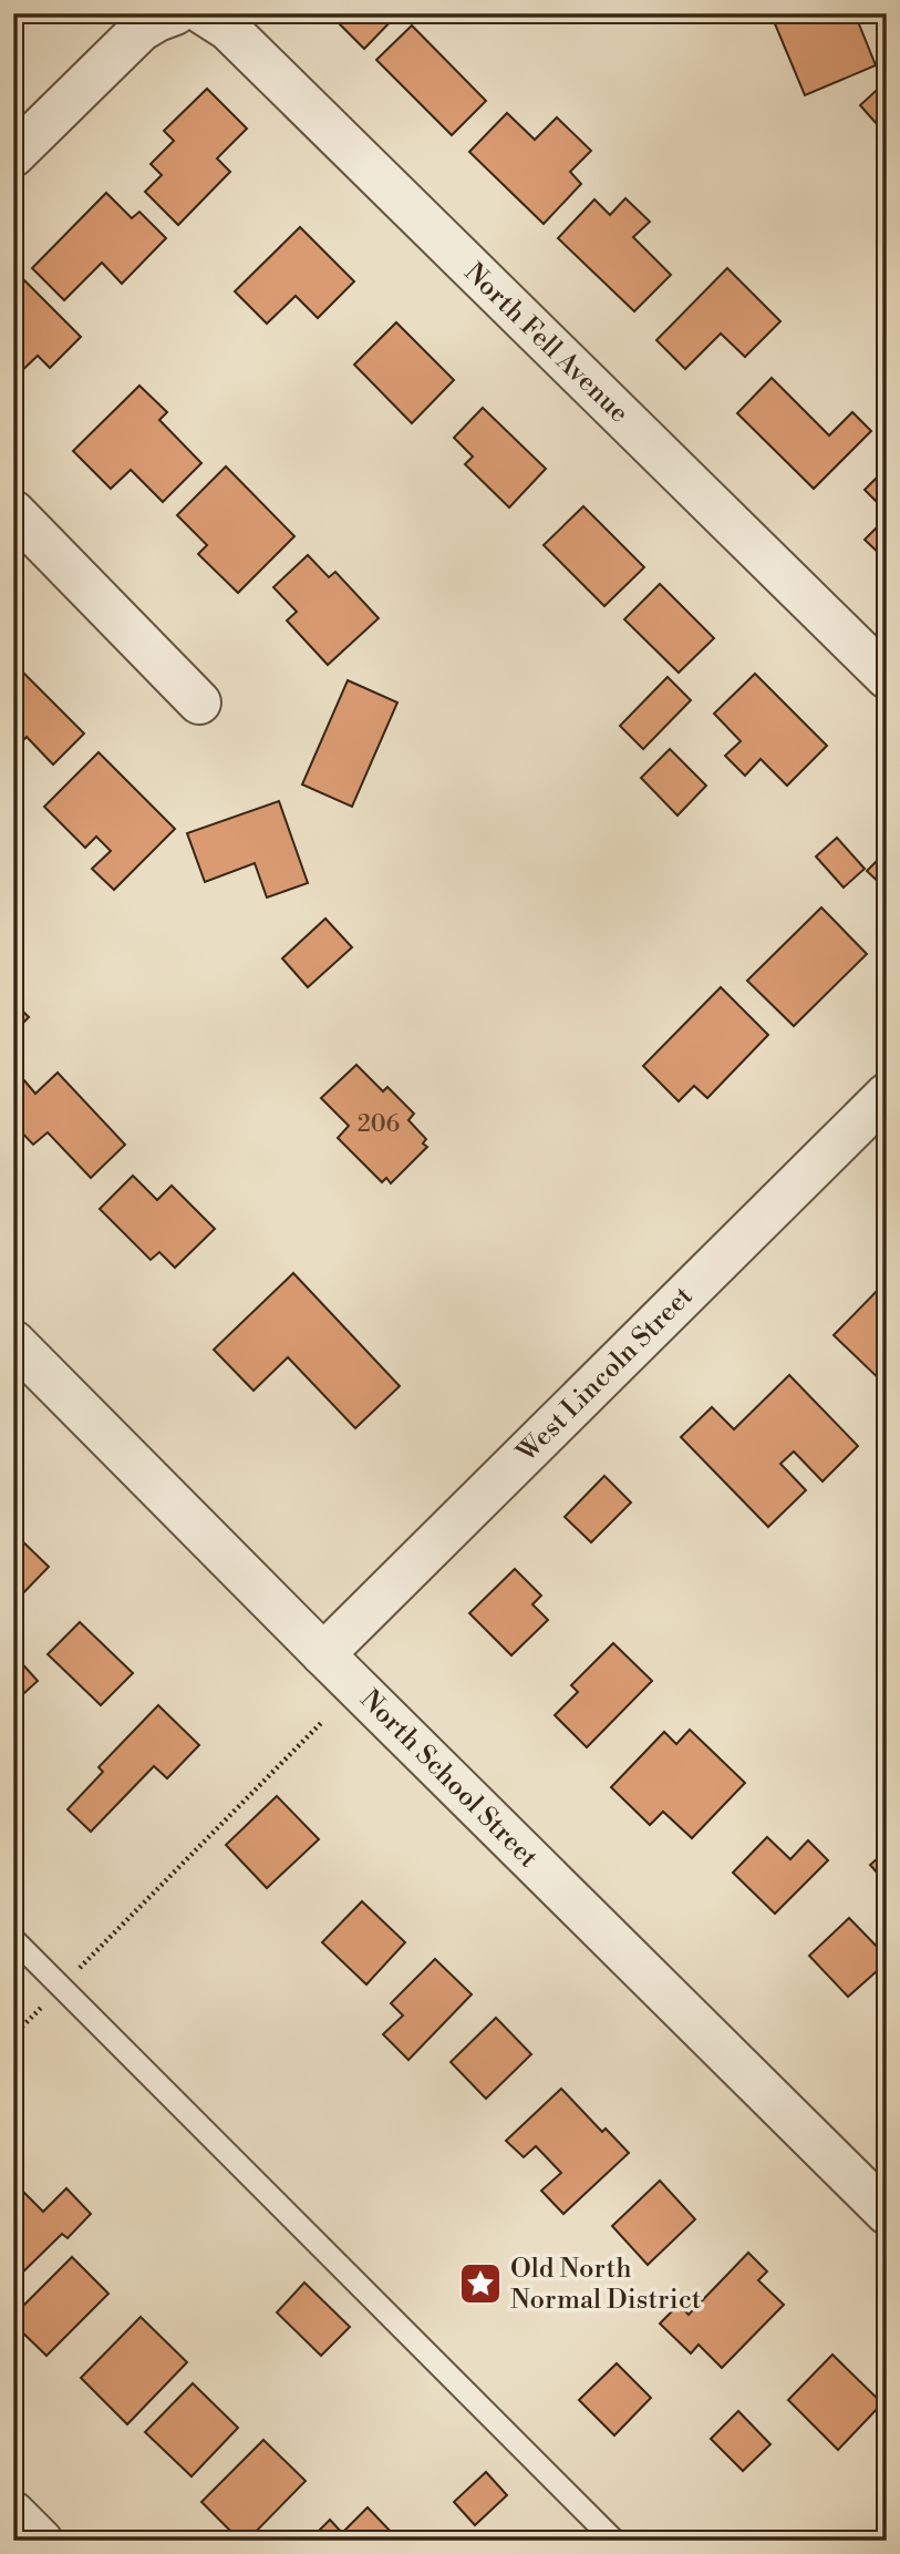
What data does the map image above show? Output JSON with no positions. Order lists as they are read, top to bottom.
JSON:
{
  "streets": {
    "street": ["North Fell Avenue", "West Lincoln Street", "North School Street"]
  },
  "crossings": [
    ["West Lincoln Street", "North School Street"]
  ],
  "places": {
    "place": ["Old North Normal District"]
  },
  "house_numbers": ["206"]
}
